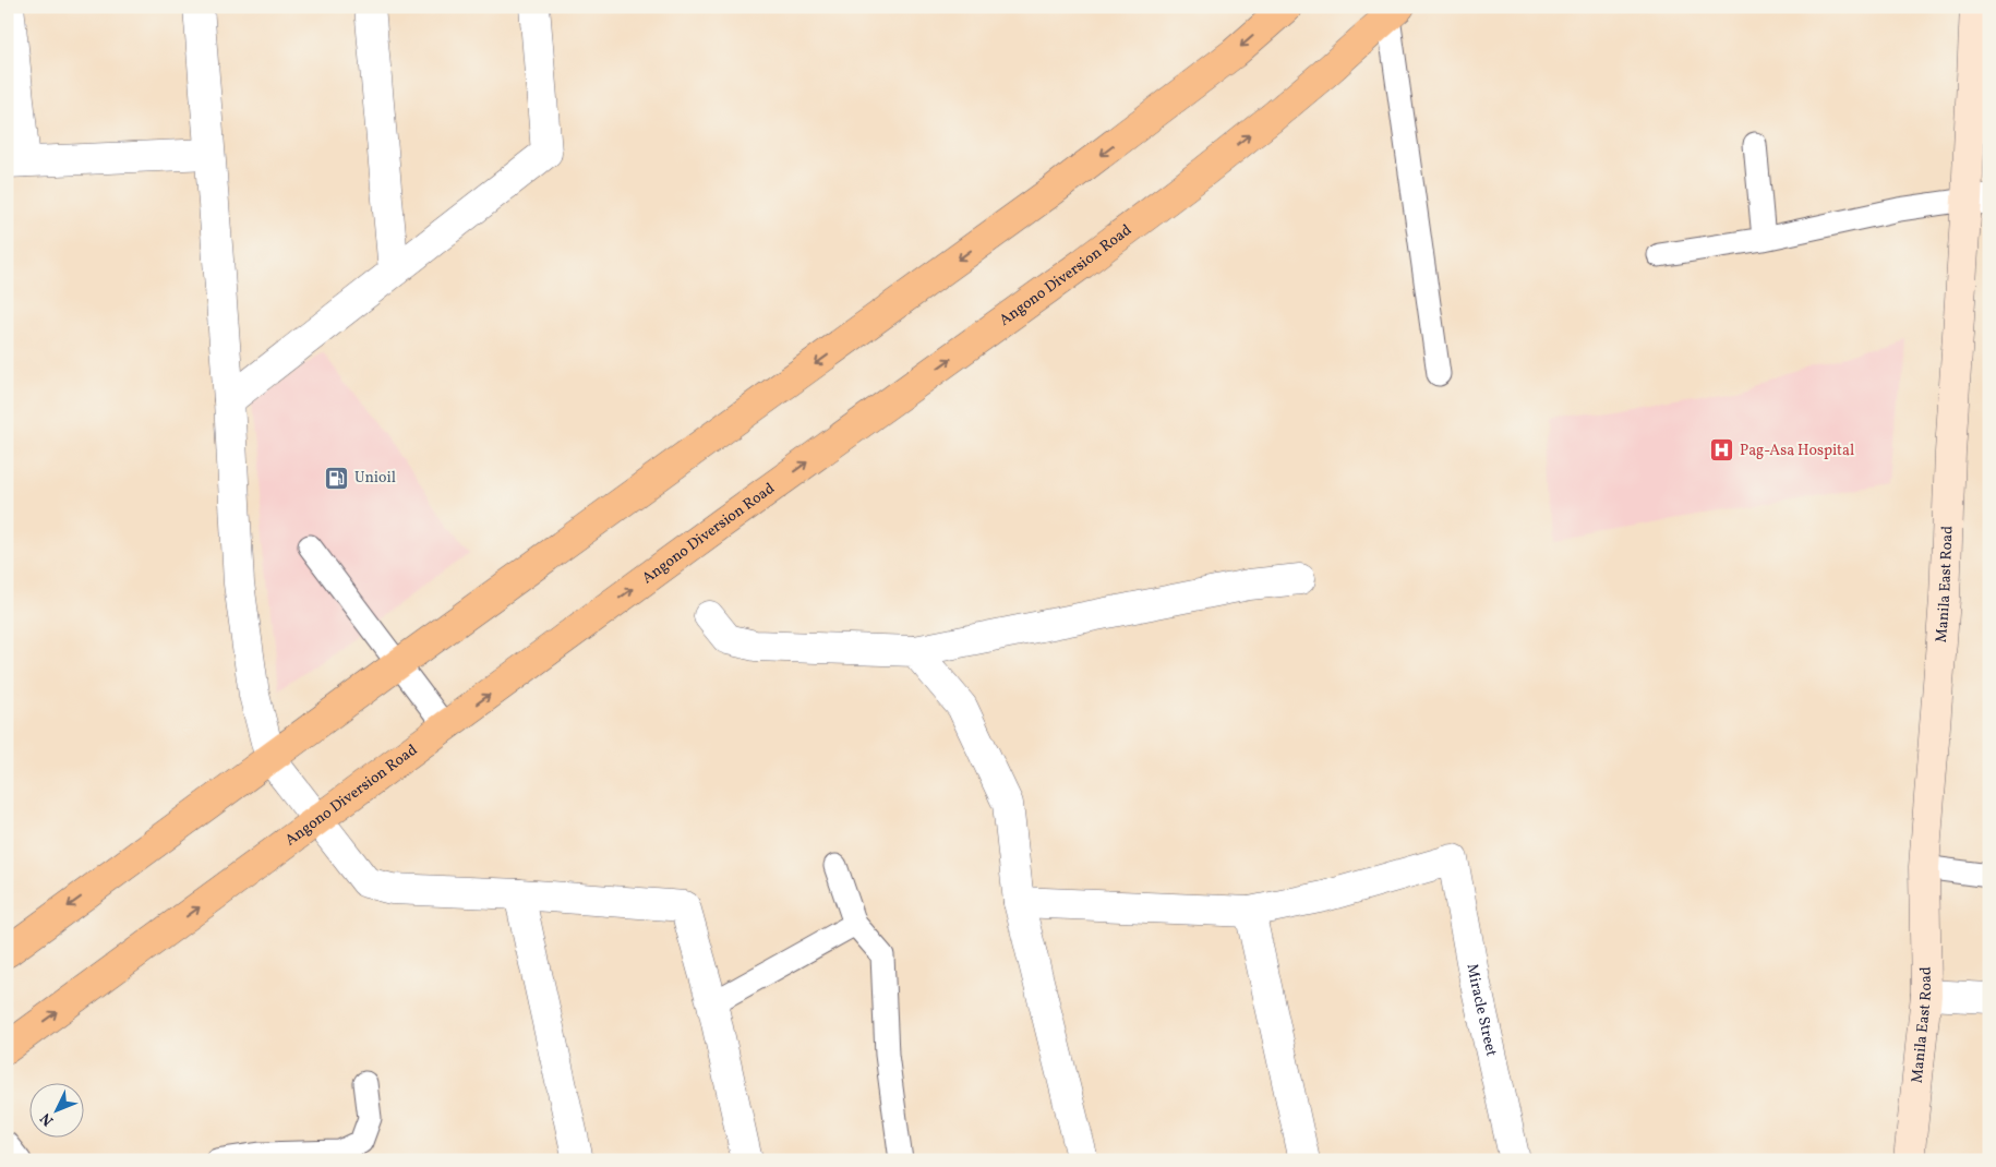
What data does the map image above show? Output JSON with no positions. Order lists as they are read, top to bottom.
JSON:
{
  "streets": {
    "main road": ["Angono Diversion Road", "Manila East Road"],
    "street": ["Miracle Street"]
  },
  "places": {
    "hospital": ["Pag-Asa Hospital"],
    "fuel station": ["Unioil"]
  },
  "north": "bottom left"
}
